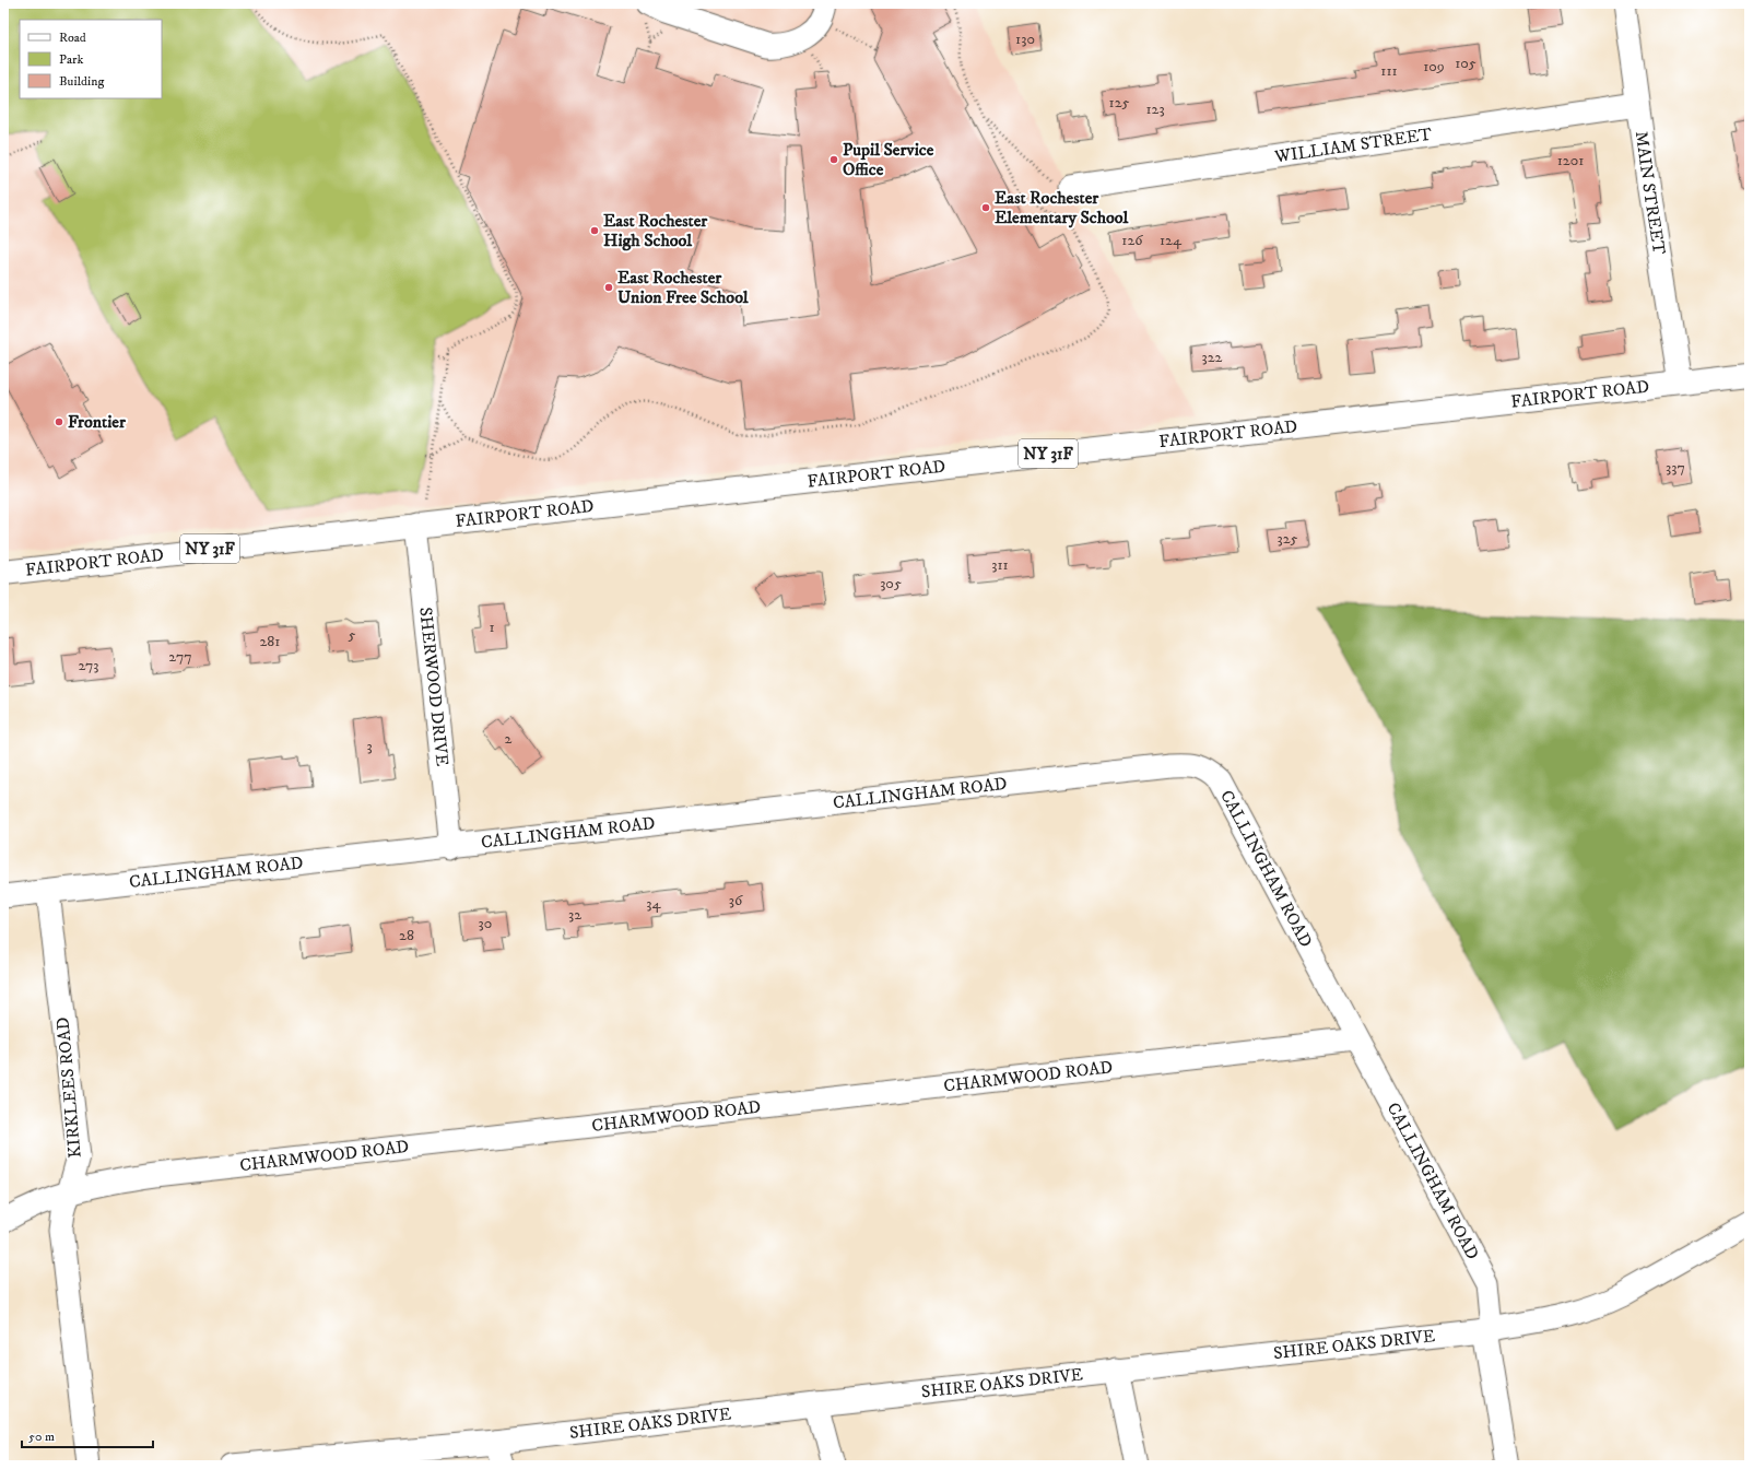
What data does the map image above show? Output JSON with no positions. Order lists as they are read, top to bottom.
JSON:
{
  "streets": {
    "main road": ["FAIRPORT ROAD", "NY 31F"],
    "street": [
      "WILLIAM STREET",
      "MAIN STREET",
      "SHERWOOD DRIVE",
      "CALLINGHAM ROAD",
      "CHARMWOOD ROAD",
      "KIRKLEES ROAD",
      "SHIRE OAKS DRIVE"
    ]
  },
  "crossings": [
    ["WILLIAM STREET", "MAIN STREET"],
    ["MAIN STREET", "FAIRPORT ROAD"],
    ["FAIRPORT ROAD", "SHERWOOD DRIVE"],
    ["SHERWOOD DRIVE", "CALLINGHAM ROAD"],
    ["CALLINGHAM ROAD", "CHARMWOOD ROAD"],
    ["CALLINGHAM ROAD", "KIRKLEES ROAD"],
    ["CALLINGHAM ROAD", "SHIRE OAKS DRIVE"],
    ["CHARMWOOD ROAD", "KIRKLEES ROAD"]
  ],
  "places": [
    "Pupil Service Office",
    "East Rochester Elementary School",
    "East Rochester High School",
    "East Rochester Union Free School",
    "Frontier"
  ],
  "house_numbers": [
    "130",
    "105",
    "109",
    "111",
    "125",
    "123",
    "1201",
    "126",
    "124",
    "322",
    "337",
    "325",
    "311",
    "305",
    "1",
    "5",
    "281",
    "277",
    "273",
    "2",
    "3",
    "36",
    "34",
    "32",
    "30",
    "28"
  ],
  "legend": ["Road", "Park", "Building"],
  "scale_bar": "50 m"
}
